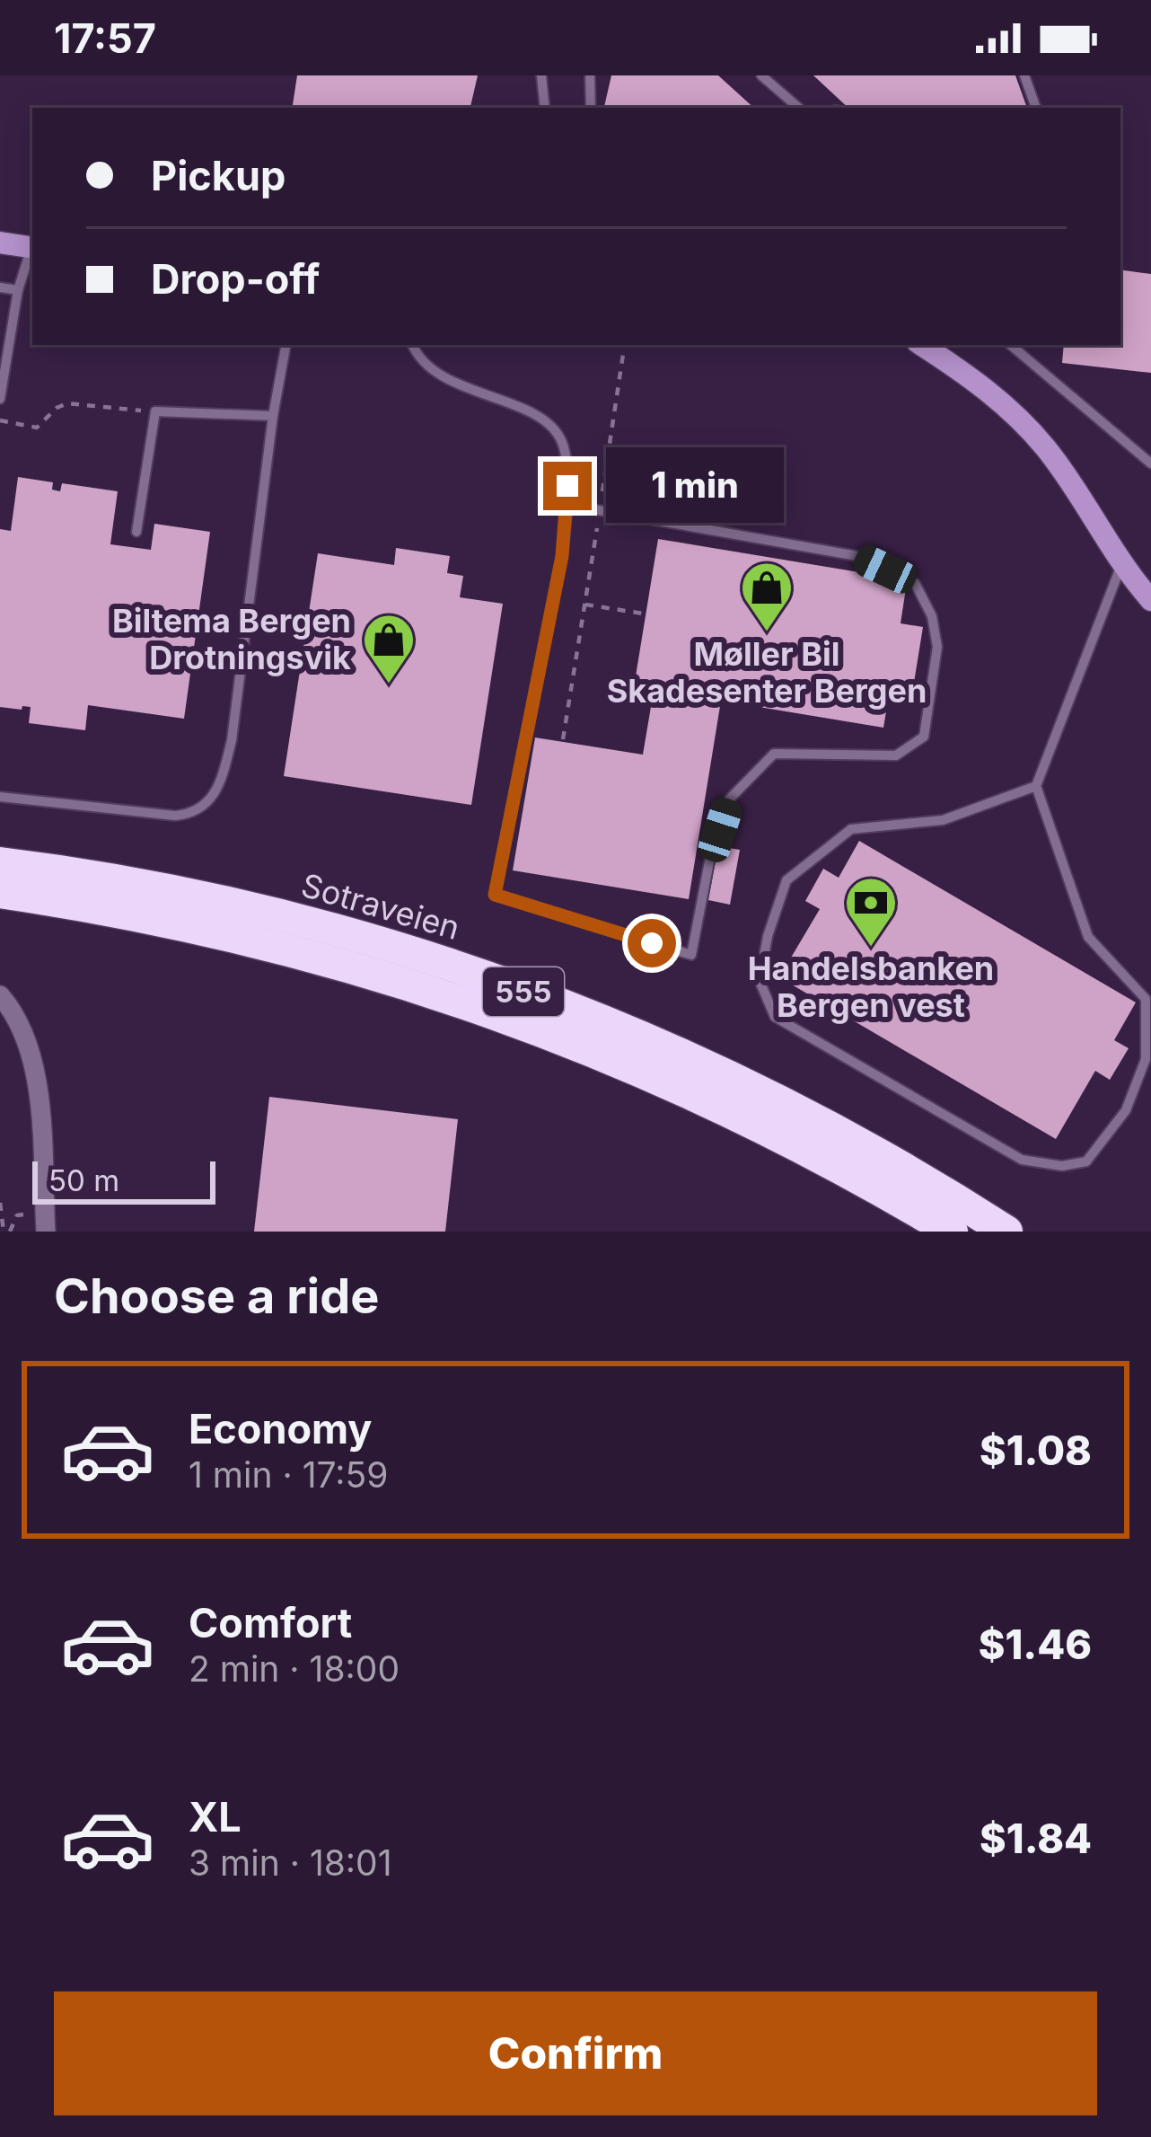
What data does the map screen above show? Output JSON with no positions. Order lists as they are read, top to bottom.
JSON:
{
  "streets": {
    "highway": ["Sotraveien", "555"]
  },
  "places": {
    "shop": ["Møller Bil Skadesenter Bergen", "Biltema Bergen Drotningsvik"],
    "bank": ["Handelsbanken Bergen vest"]
  },
  "scale_bar": "50 m",
  "page": {
    "status": "17:57",
    "banner": ["Pickup", "Drop-off"],
    "bubble": "1 min",
    "scale": "50 m",
    "heading": "Choose a ride",
    "list": [
      {
        "name": "Economy",
        "note": "1 min · 17:59",
        "value": "$1.08"
      },
      {
        "name": "Comfort",
        "note": "2 min · 18:00",
        "value": "$1.46"
      },
      {
        "name": "XL",
        "note": "3 min · 18:01",
        "value": "$1.84"
      }
    ],
    "buttons": "Confirm"
  }
}
